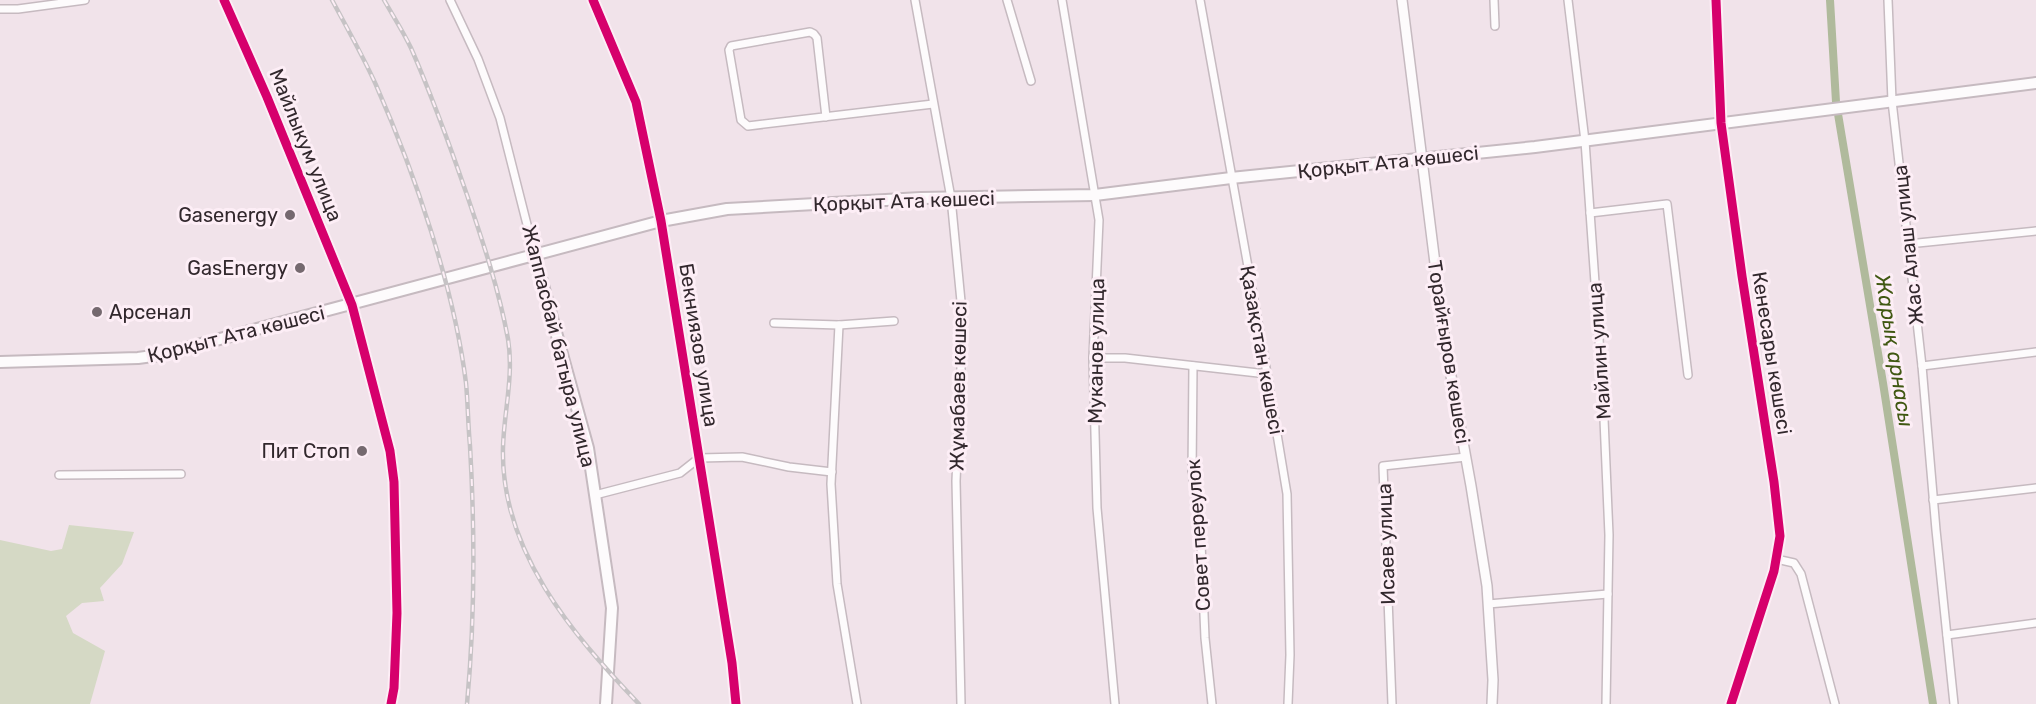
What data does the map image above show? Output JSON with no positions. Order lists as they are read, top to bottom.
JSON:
{
  "streets": {
    "main road": ["Қорқыт Ата көшесі", "Жаппасбай батыра улица"],
    "street": [
      "Майлыкум улица",
      "Жас Алаш улица",
      "Бекниязов улица",
      "Қазақстан көшесі",
      "Муканов улица",
      "Майлин улица",
      "Торайғыров көшесі",
      "Кенесары көшесі",
      "Жұмабаев көшесі",
      "Совет переулок",
      "Исаев улица"
    ]
  },
  "crossings": [
    ["Майлыкум улица", "Қорқыт Ата көшесі"],
    ["Қорқыт Ата көшесі", "Жас Алаш улица"],
    ["Қорқыт Ата көшесі", "Бекниязов улица"],
    ["Қорқыт Ата көшесі", "Жаппасбай батыра улица"],
    ["Қорқыт Ата көшесі", "Қазақстан көшесі"],
    ["Қорқыт Ата көшесі", "Муканов улица"],
    ["Қорқыт Ата көшесі", "Майлин улица"],
    ["Қорқыт Ата көшесі", "Торайғыров көшесі"],
    ["Қорқыт Ата көшесі", "Кенесары көшесі"],
    ["Қорқыт Ата көшесі", "Жұмабаев көшесі"],
    ["Торайғыров көшесі", "Исаев улица"]
  ],
  "water": ["Жарық арнасы"],
  "places": [
    "Gasenergy",
    "GasEnergy",
    "Арсенал",
    "Пит Стоп"
  ]
}
